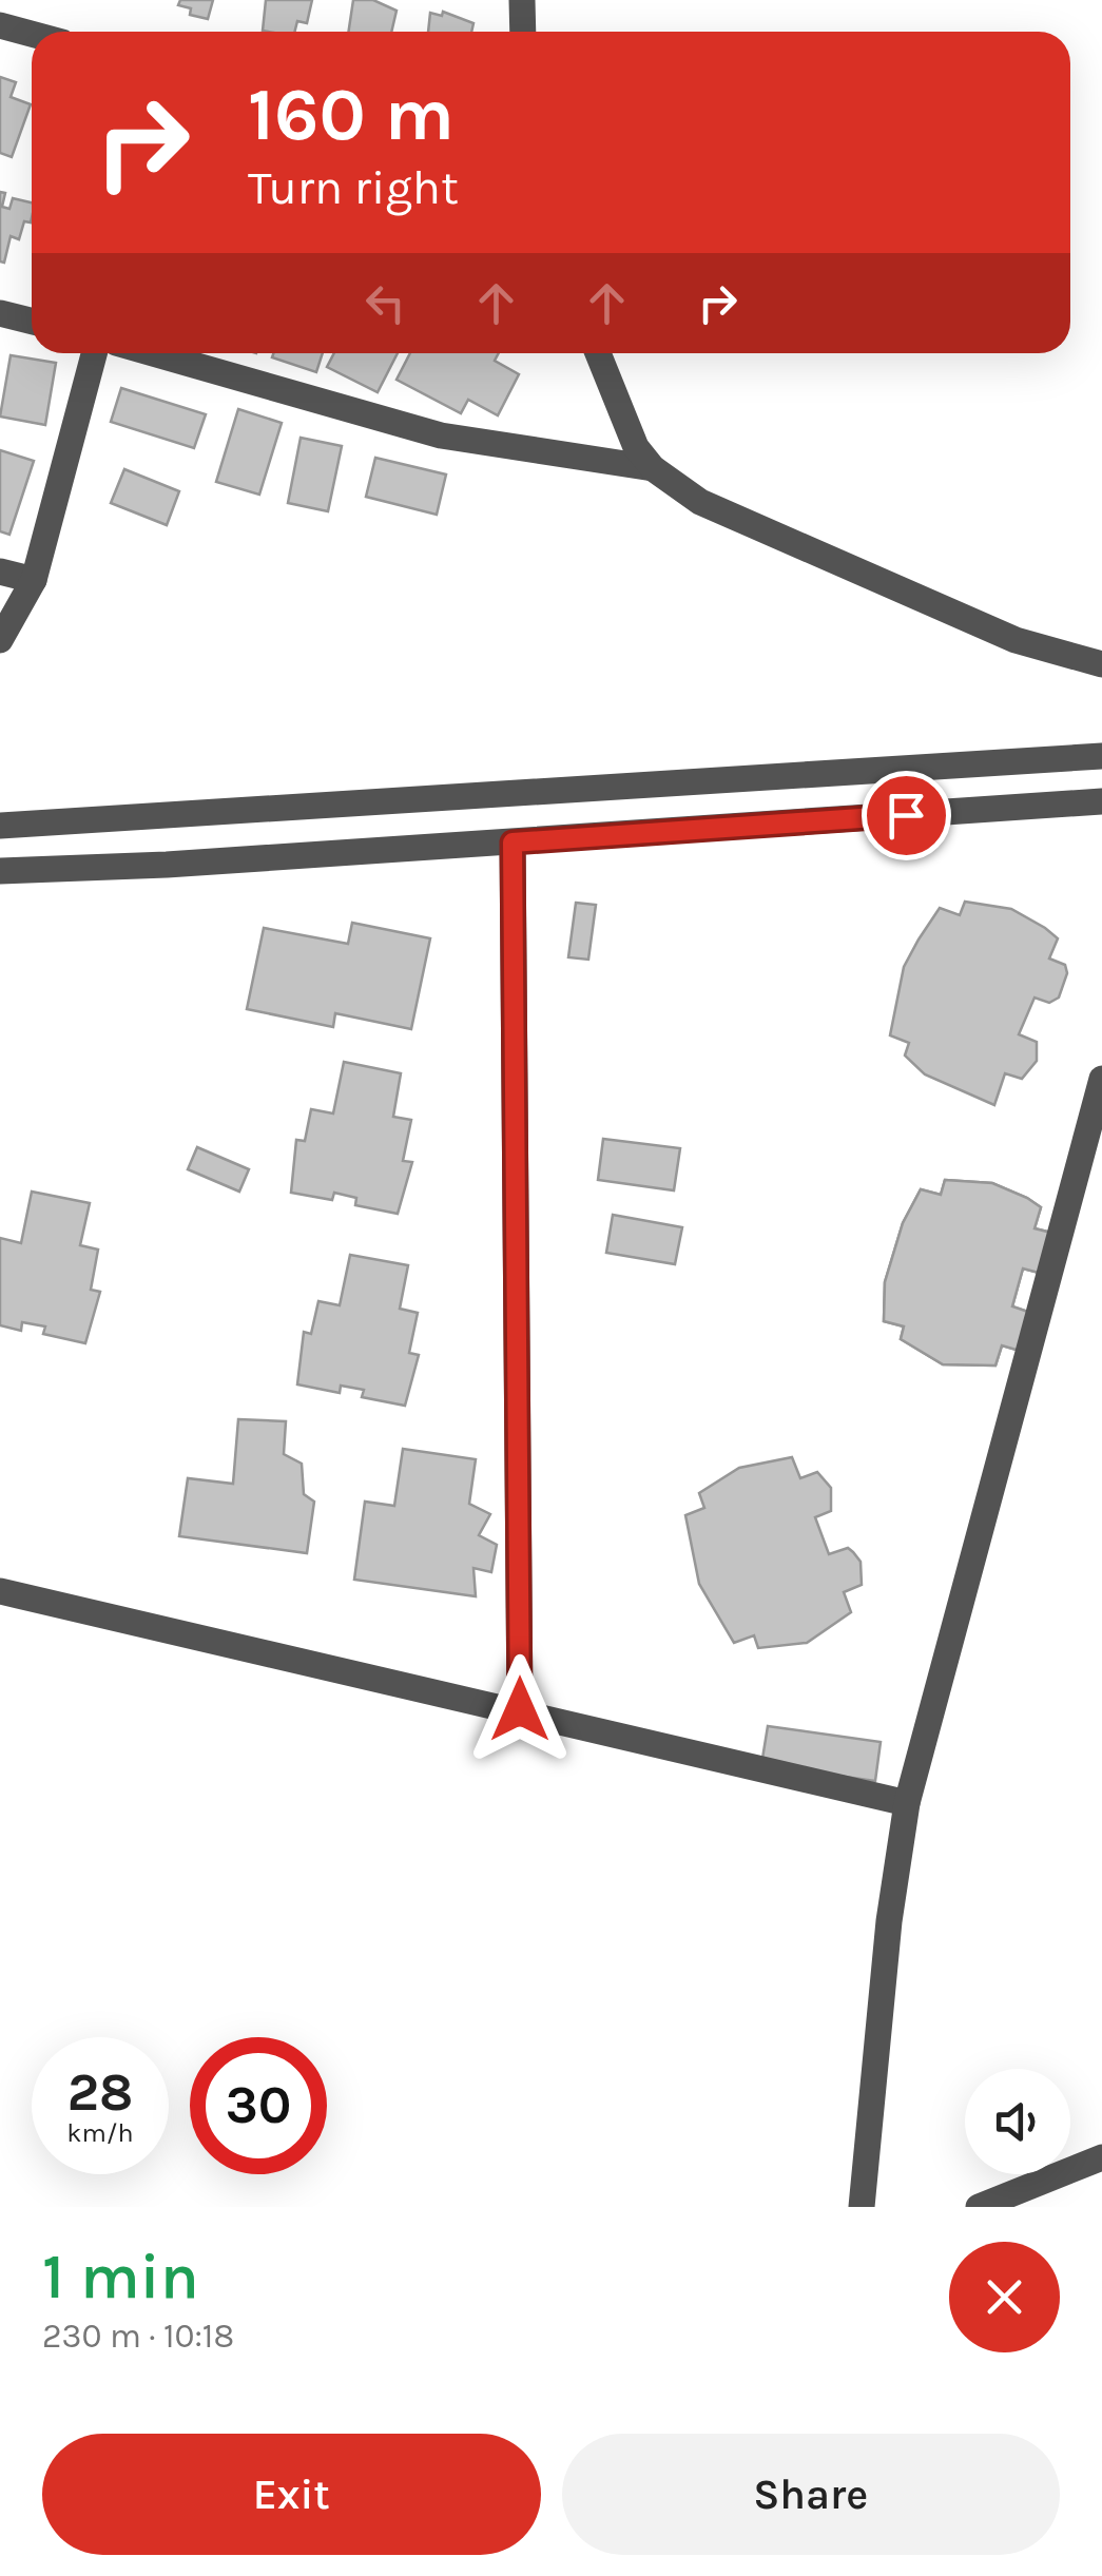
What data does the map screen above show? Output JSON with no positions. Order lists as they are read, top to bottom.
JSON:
{
  "page": {
    "turn": ["160 m", "Turn right"],
    "speed": "28 km/h",
    "limit": "30",
    "heading": ["1 min", "230 m · 10:18"],
    "buttons": ["Exit", "Share"]
  }
}
